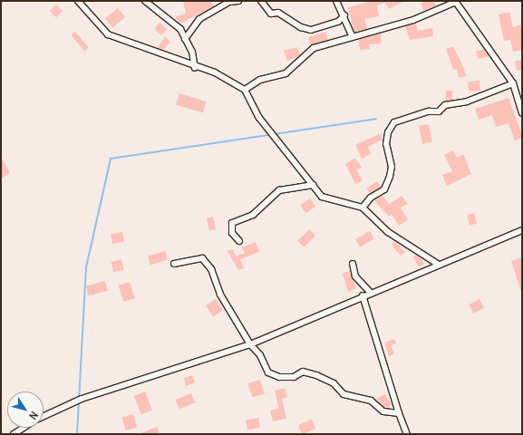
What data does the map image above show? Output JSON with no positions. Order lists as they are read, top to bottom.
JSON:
{
  "north": "bottom right"
}
